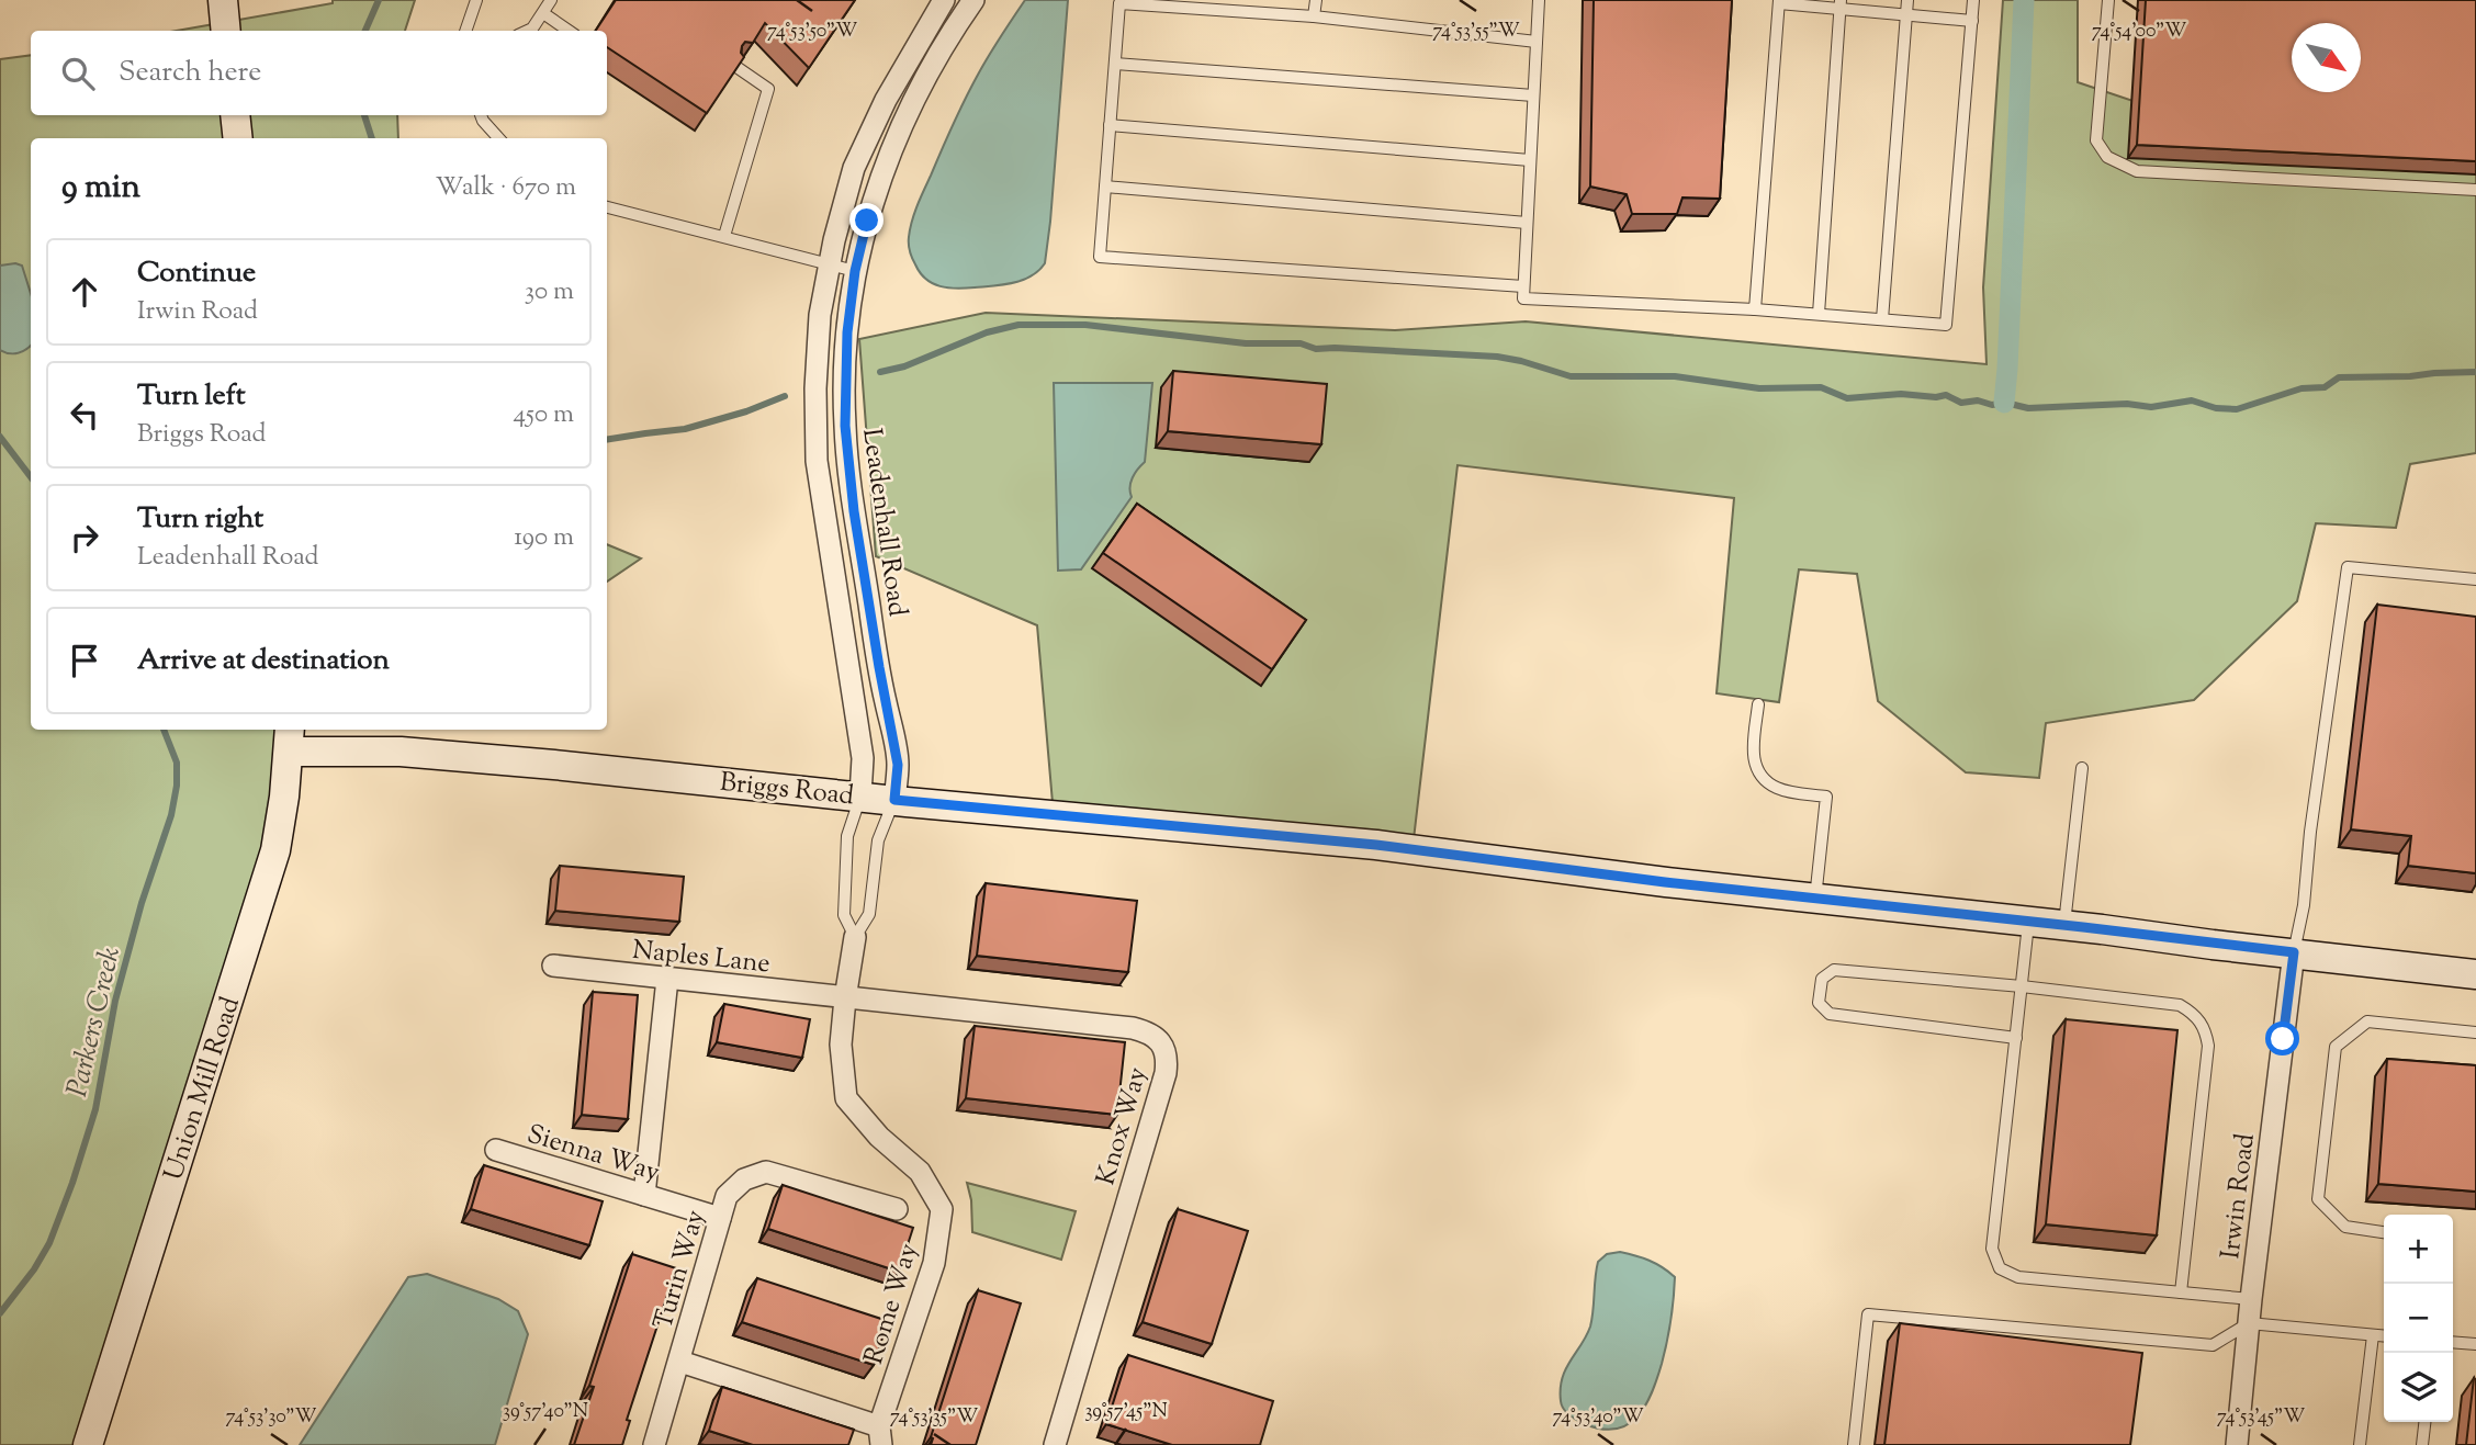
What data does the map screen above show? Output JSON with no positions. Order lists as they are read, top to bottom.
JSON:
{
  "streets": {
    "street": [
      "Leadenhall Road",
      "Briggs Road",
      "Naples Lane",
      "Union Mill Road",
      "Knox Way",
      "Sienna Way",
      "Irwin Road",
      "Turin Way",
      "Rome Way"
    ]
  },
  "crossings": [
    ["Leadenhall Road", "Briggs Road"],
    ["Briggs Road", "Union Mill Road"],
    ["Briggs Road", "Irwin Road"],
    ["Naples Lane", "Knox Way"],
    ["Naples Lane", "Rome Way"],
    ["Knox Way", "Rome Way"],
    ["Sienna Way", "Turin Way"]
  ],
  "water": ["Parkers Creek"],
  "north": "bottom right",
  "page": {
    "search": "Search here",
    "heading": ["9 min", "Walk · 670 m"],
    "list": [
      ["Continue", "Irwin Road", "30 m"],
      ["Turn left", "Briggs Road", "450 m"],
      ["Turn right", "Leadenhall Road", "190 m"],
      "Arrive at destination"
    ],
    "map_buttons": ["+", "−"]
  },
  "coordinates": [
    "74°53'55\"W",
    "74°54'00\"W",
    "74°53'50\"W",
    "39°57'40\"N",
    "39°57'45\"N",
    "74°53'30\"W",
    "74°53'35\"W",
    "74°53'40\"W",
    "74°53'45\"W"
  ]
}
